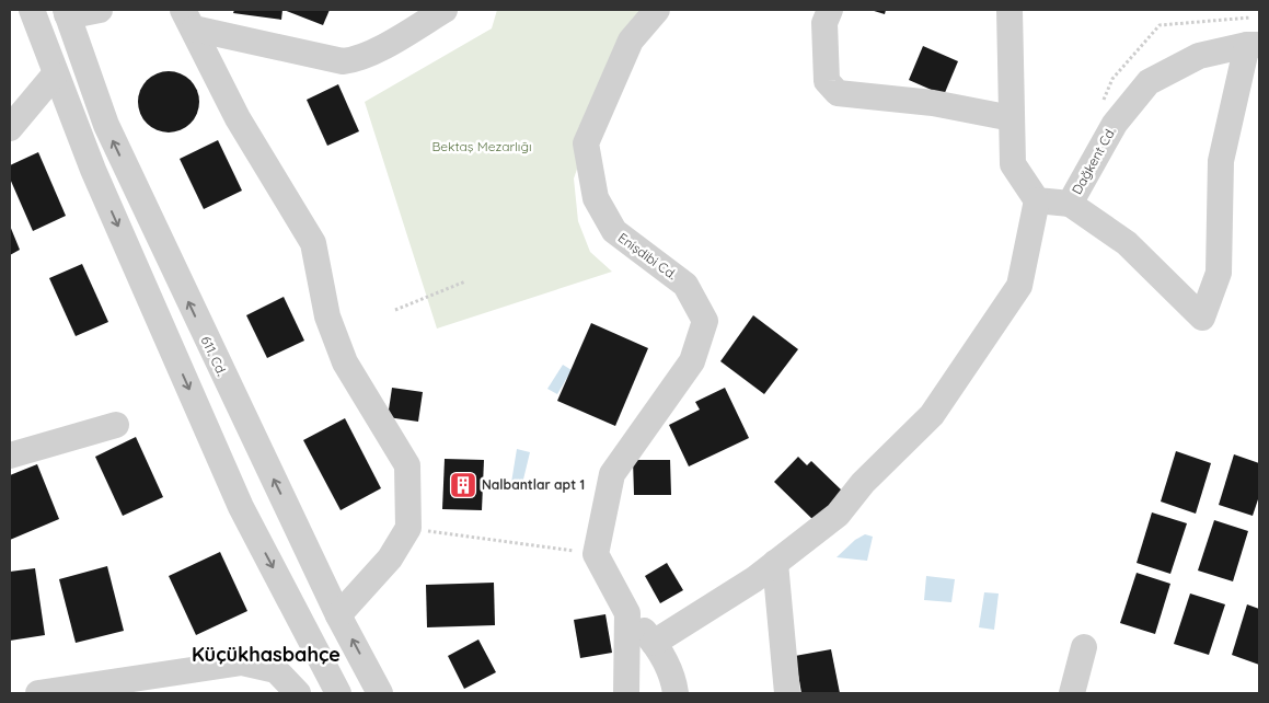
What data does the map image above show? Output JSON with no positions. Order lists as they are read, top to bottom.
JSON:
{
  "streets": {
    "street": ["Dağkent Cd.", "Enişdibi Cd.", "611. Cd."]
  },
  "districts": ["Küçükhasbahçe"],
  "parks": ["Bektaş Mezarlığı"],
  "places": {
    "building": ["Nalbantlar apt 1"]
  }
}
